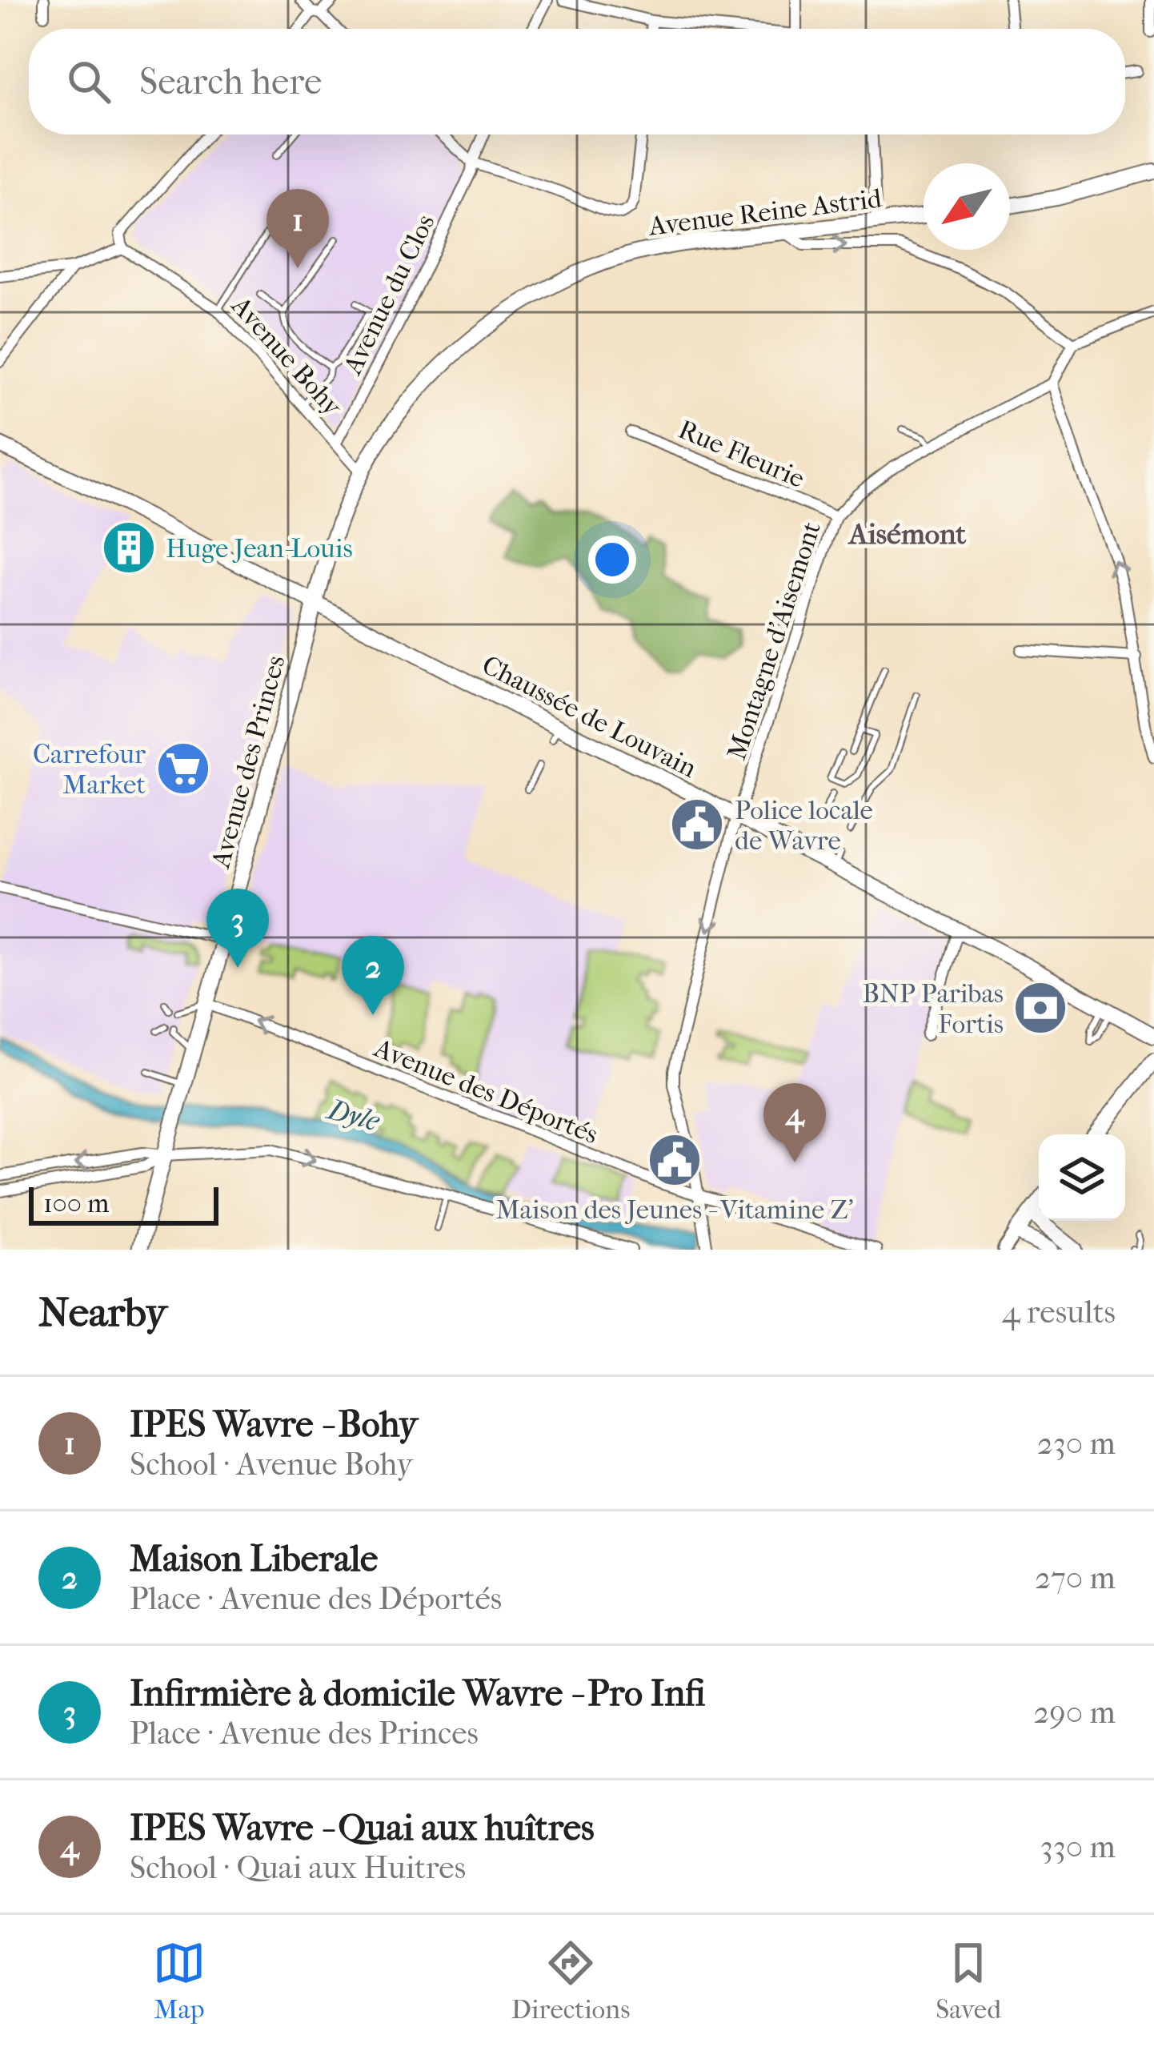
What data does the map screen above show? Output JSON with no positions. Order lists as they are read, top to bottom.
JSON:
{
  "streets": {
    "main road": ["Avenue Reine Astrid", "Chaussée de Louvain", "Avenue des Princes"],
    "street": [
      "Avenue du Clos",
      "Avenue Bohy",
      "Rue Fleurie",
      "Montagne d'Aisemont",
      "Avenue des Déportés"
    ]
  },
  "crossings": [
    ["Avenue Reine Astrid", "Avenue Bohy"],
    ["Avenue Reine Astrid", "Chaussée de Louvain"],
    ["Avenue Reine Astrid", "Avenue des Princes"],
    ["Avenue du Clos", "Avenue Bohy"],
    ["Rue Fleurie", "Montagne d'Aisemont"],
    ["Montagne d'Aisemont", "Chaussée de Louvain"],
    ["Montagne d'Aisemont", "Avenue des Déportés"],
    ["Chaussée de Louvain", "Avenue des Princes"],
    ["Avenue des Princes", "Avenue des Déportés"]
  ],
  "one_way": ["Montagne d'Aisemont", "Avenue des Déportés"],
  "districts": ["Aisémont"],
  "water": ["Dyle"],
  "places": {
    "building": ["Huge Jean-Louis"],
    "supermarket": ["Carrefour Market"],
    "public building": ["Police locale de Wavre", "Maison des Jeunes - Vitamine Z'"],
    "bank": ["BNP Paribas Fortis"]
  },
  "scale_bar": "100 m",
  "north": "bottom left",
  "page": {
    "search": "Search here",
    "pins": [
      "1",
      "3",
      "2",
      "4"
    ],
    "scale": "100 m",
    "heading": ["Nearby", "4 results"],
    "list": [
      {
        "mark": "1",
        "name": "IPES Wavre - Bohy",
        "note": "School · Avenue Bohy",
        "value": "230 m"
      },
      {
        "mark": "2",
        "name": "Maison Liberale",
        "note": "Place · Avenue des Déportés",
        "value": "270 m"
      },
      {
        "mark": "3",
        "name": "Infirmière à domicile Wavre - Pro Infi",
        "note": "Place · Avenue des Princes",
        "value": "290 m"
      },
      {
        "mark": "4",
        "name": "IPES Wavre - Quai aux huîtres",
        "note": "School · Quai aux Huitres",
        "value": "330 m"
      }
    ],
    "nav": ["Map", "Directions", "Saved"]
  }
}
